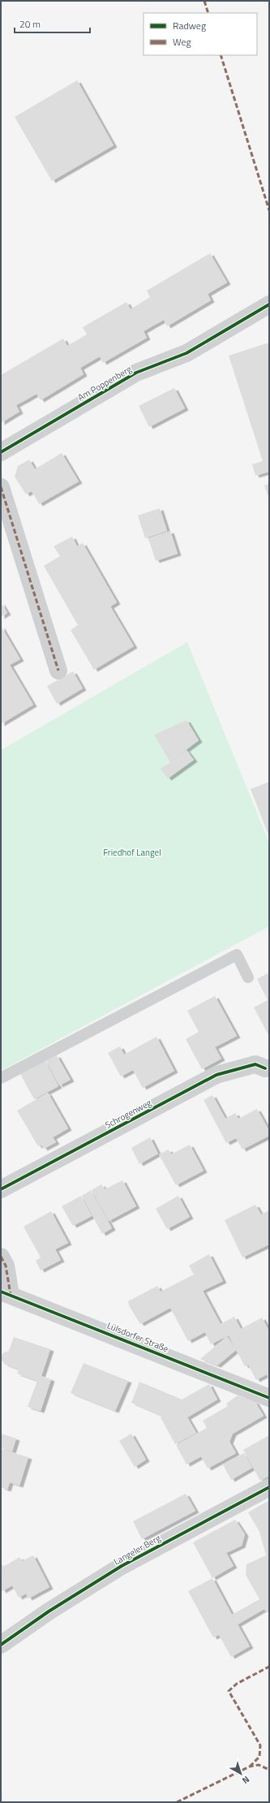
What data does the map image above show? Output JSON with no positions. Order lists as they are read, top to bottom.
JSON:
{
  "streets": {
    "street": [
      "Am Poppenberg",
      "Schrogenweg",
      "Lülsdorfer Straße",
      "Langeler Berg"
    ]
  },
  "parks": ["Friedhof Langel"],
  "legend": ["Radweg", "Weg"],
  "scale_bar": "20 m",
  "north": "bottom right"
}
